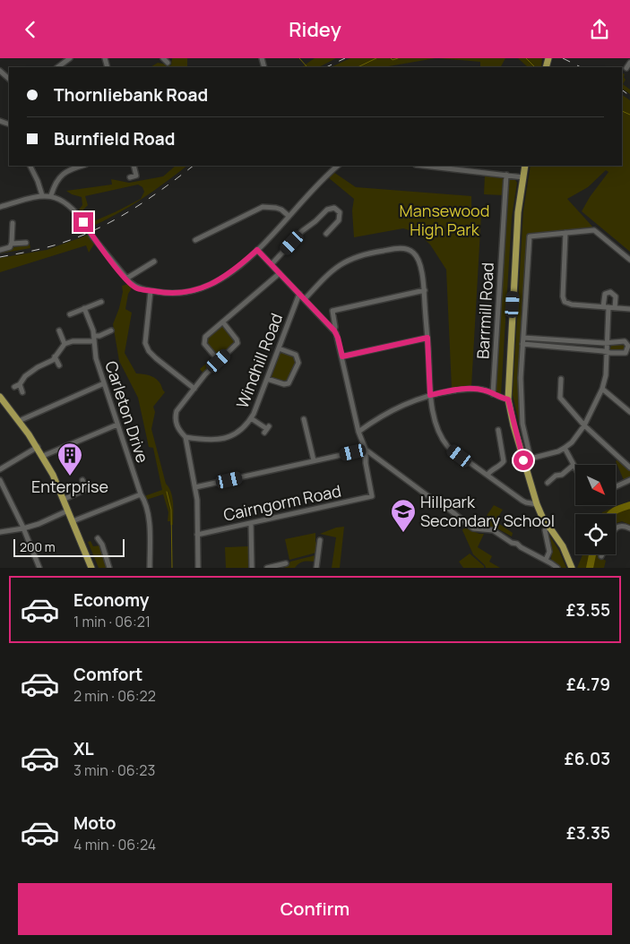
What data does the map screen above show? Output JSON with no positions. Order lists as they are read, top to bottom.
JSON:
{
  "streets": {
    "street": [
      "Barrmill Road",
      "Windhill Road",
      "Carleton Drive",
      "Cairngorm Road"
    ]
  },
  "parks": ["Mansewood High Park"],
  "places": {
    "building": ["Enterprise"],
    "school or university": ["Hillpark Secondary School"]
  },
  "scale_bar": "200 m",
  "north": "bottom right",
  "page": {
    "header": "Ridey",
    "banner": ["Thornliebank Road", "Burnfield Road"],
    "scale": "200 m",
    "list": [
      {
        "name": "Economy",
        "note": "1 min · 06:21",
        "value": "£3.55"
      },
      {
        "name": "Comfort",
        "note": "2 min · 06:22",
        "value": "£4.79"
      },
      {
        "name": "XL",
        "note": "3 min · 06:23",
        "value": "£6.03"
      },
      {
        "name": "Moto",
        "note": "4 min · 06:24",
        "value": "£3.35"
      }
    ],
    "buttons": "Confirm"
  }
}
